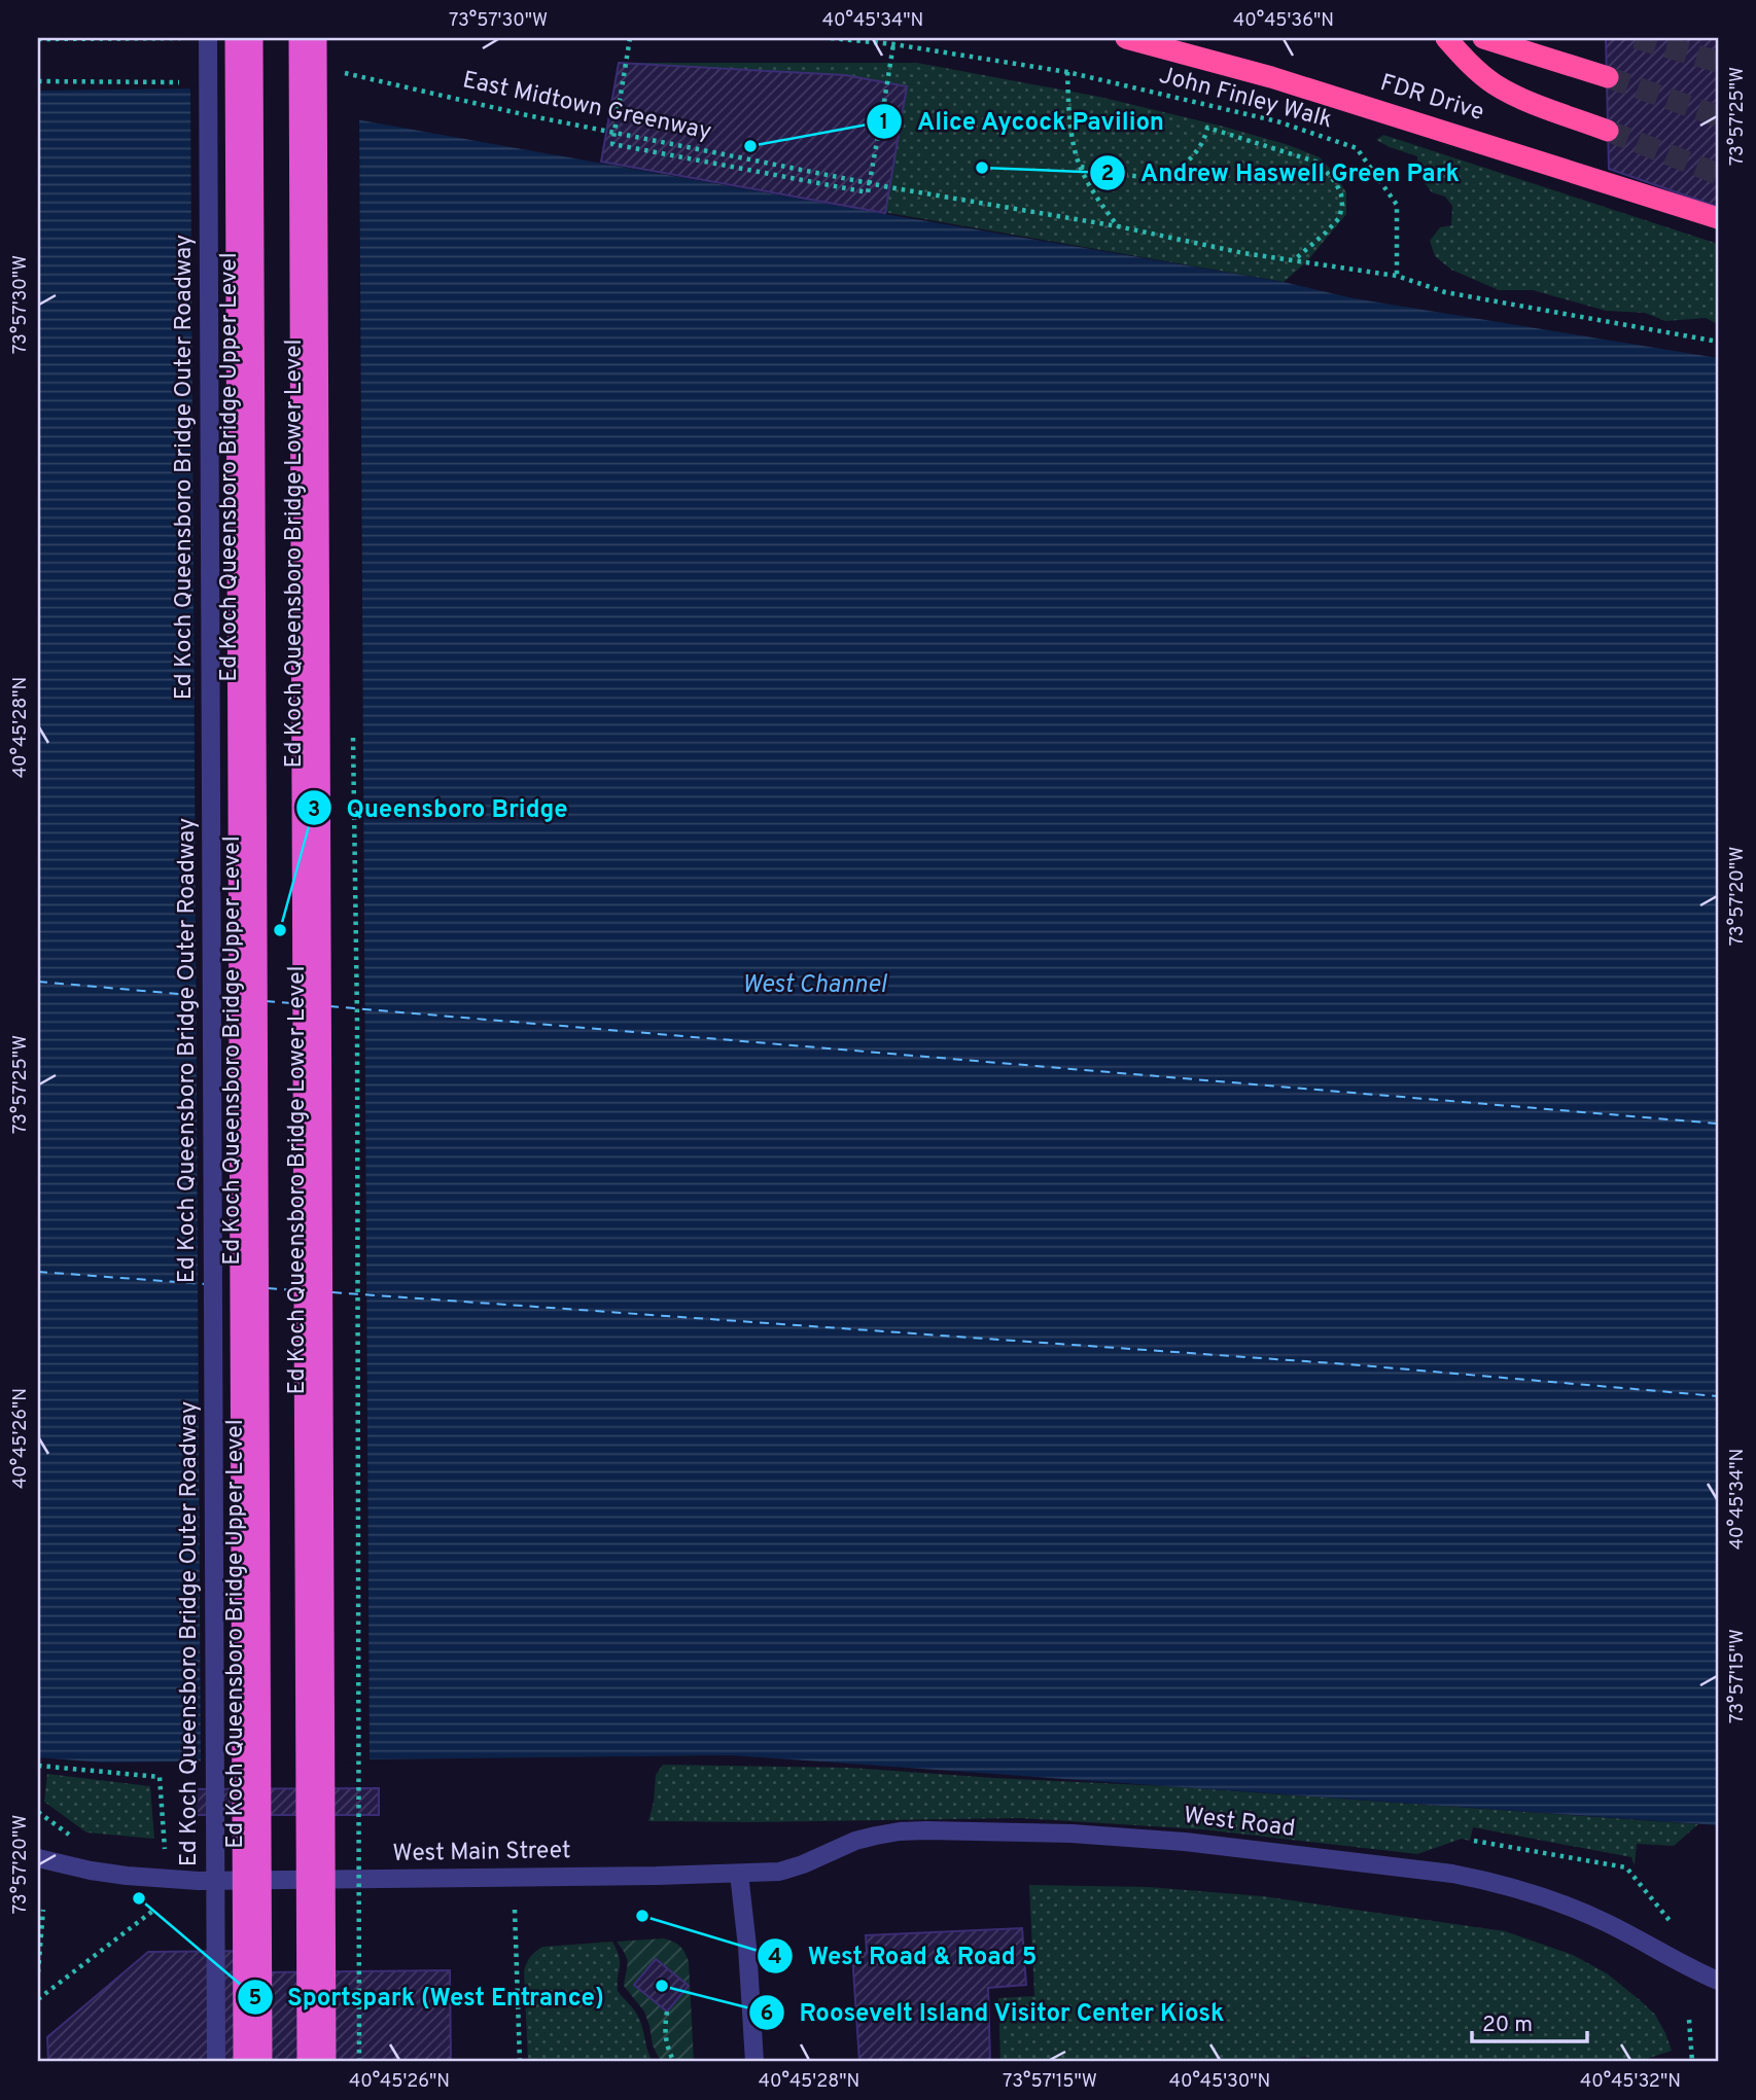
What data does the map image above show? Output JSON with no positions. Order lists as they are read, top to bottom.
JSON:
{
  "streets": {
    "highway": ["FDR Drive", "Ed Koch Queensboro Bridge Upper Level", "Ed Koch Queensboro Bridge Lower Level"],
    "street": ["Ed Koch Queensboro Bridge Outer Roadway", "West Road", "West Main Street"],
    "path": ["John Finley Walk", "East Midtown Greenway"]
  },
  "crossings": [
    ["John Finley Walk", "East Midtown Greenway"],
    ["West Road", "West Main Street"]
  ],
  "water": ["West Channel"],
  "places": [
    "Alice Aycock Pavilion",
    "Andrew Haswell Green Park",
    "Queensboro Bridge",
    "Sportspark (West Entrance)",
    "West Road & Road 5",
    "Roosevelt Island Visitor Center Kiosk"
  ],
  "scale_bar": "20 m",
  "coordinates": [
    "73°57'30\"W",
    "40°45'34\"N",
    "40°45'36\"N",
    "73°57'25\"W",
    "40°45'28\"N",
    "73°57'20\"W",
    "40°45'26\"N",
    "73°57'15\"W",
    "40°45'30\"N",
    "40°45'32\"N"
  ]
}
